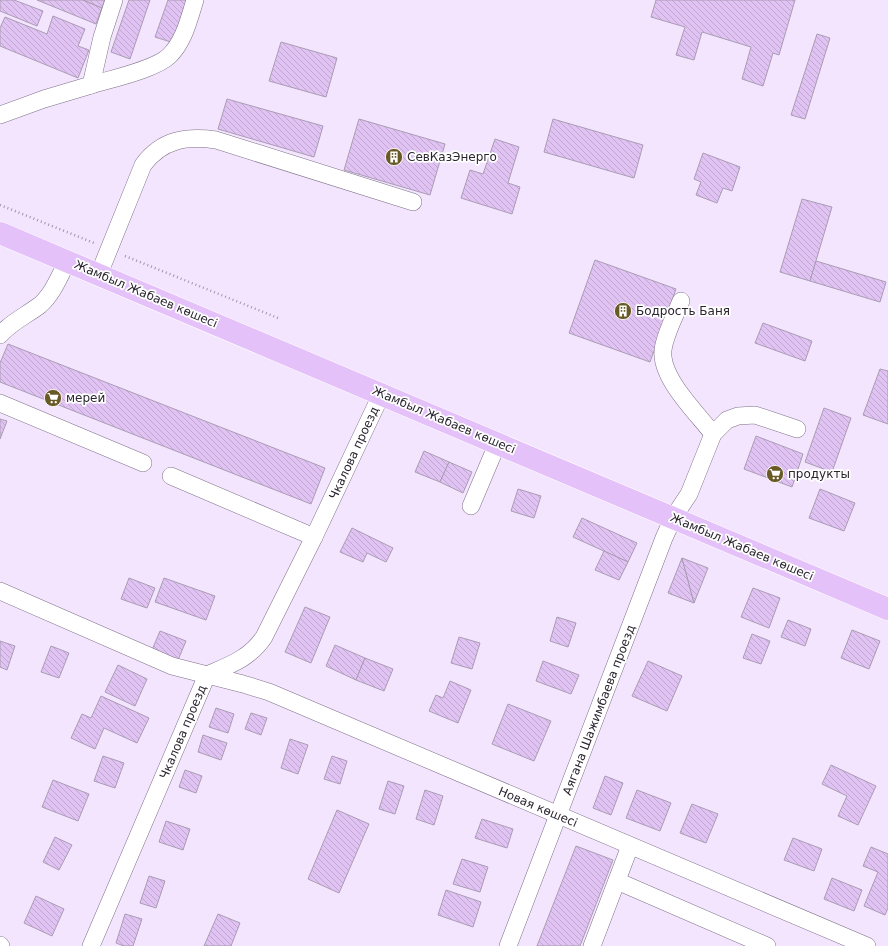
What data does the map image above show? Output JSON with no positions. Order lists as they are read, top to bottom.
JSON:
{
  "streets": {
    "main road": ["Жамбыл Жабаев көшесі"],
    "street": ["Чкалова проезд", "Аягана Шажимбаева проезд", "Новая көшесі"]
  },
  "crossings": [
    ["Жамбыл Жабаев көшесі", "Чкалова проезд"],
    ["Жамбыл Жабаев көшесі", "Аягана Шажимбаева проезд"],
    ["Чкалова проезд", "Новая көшесі"],
    ["Аягана Шажимбаева проезд", "Новая көшесі"]
  ],
  "places": {
    "building": ["СевКазЭнерго", "Бодрость Баня"],
    "supermarket": ["мерей", "продукты"]
  }
}
